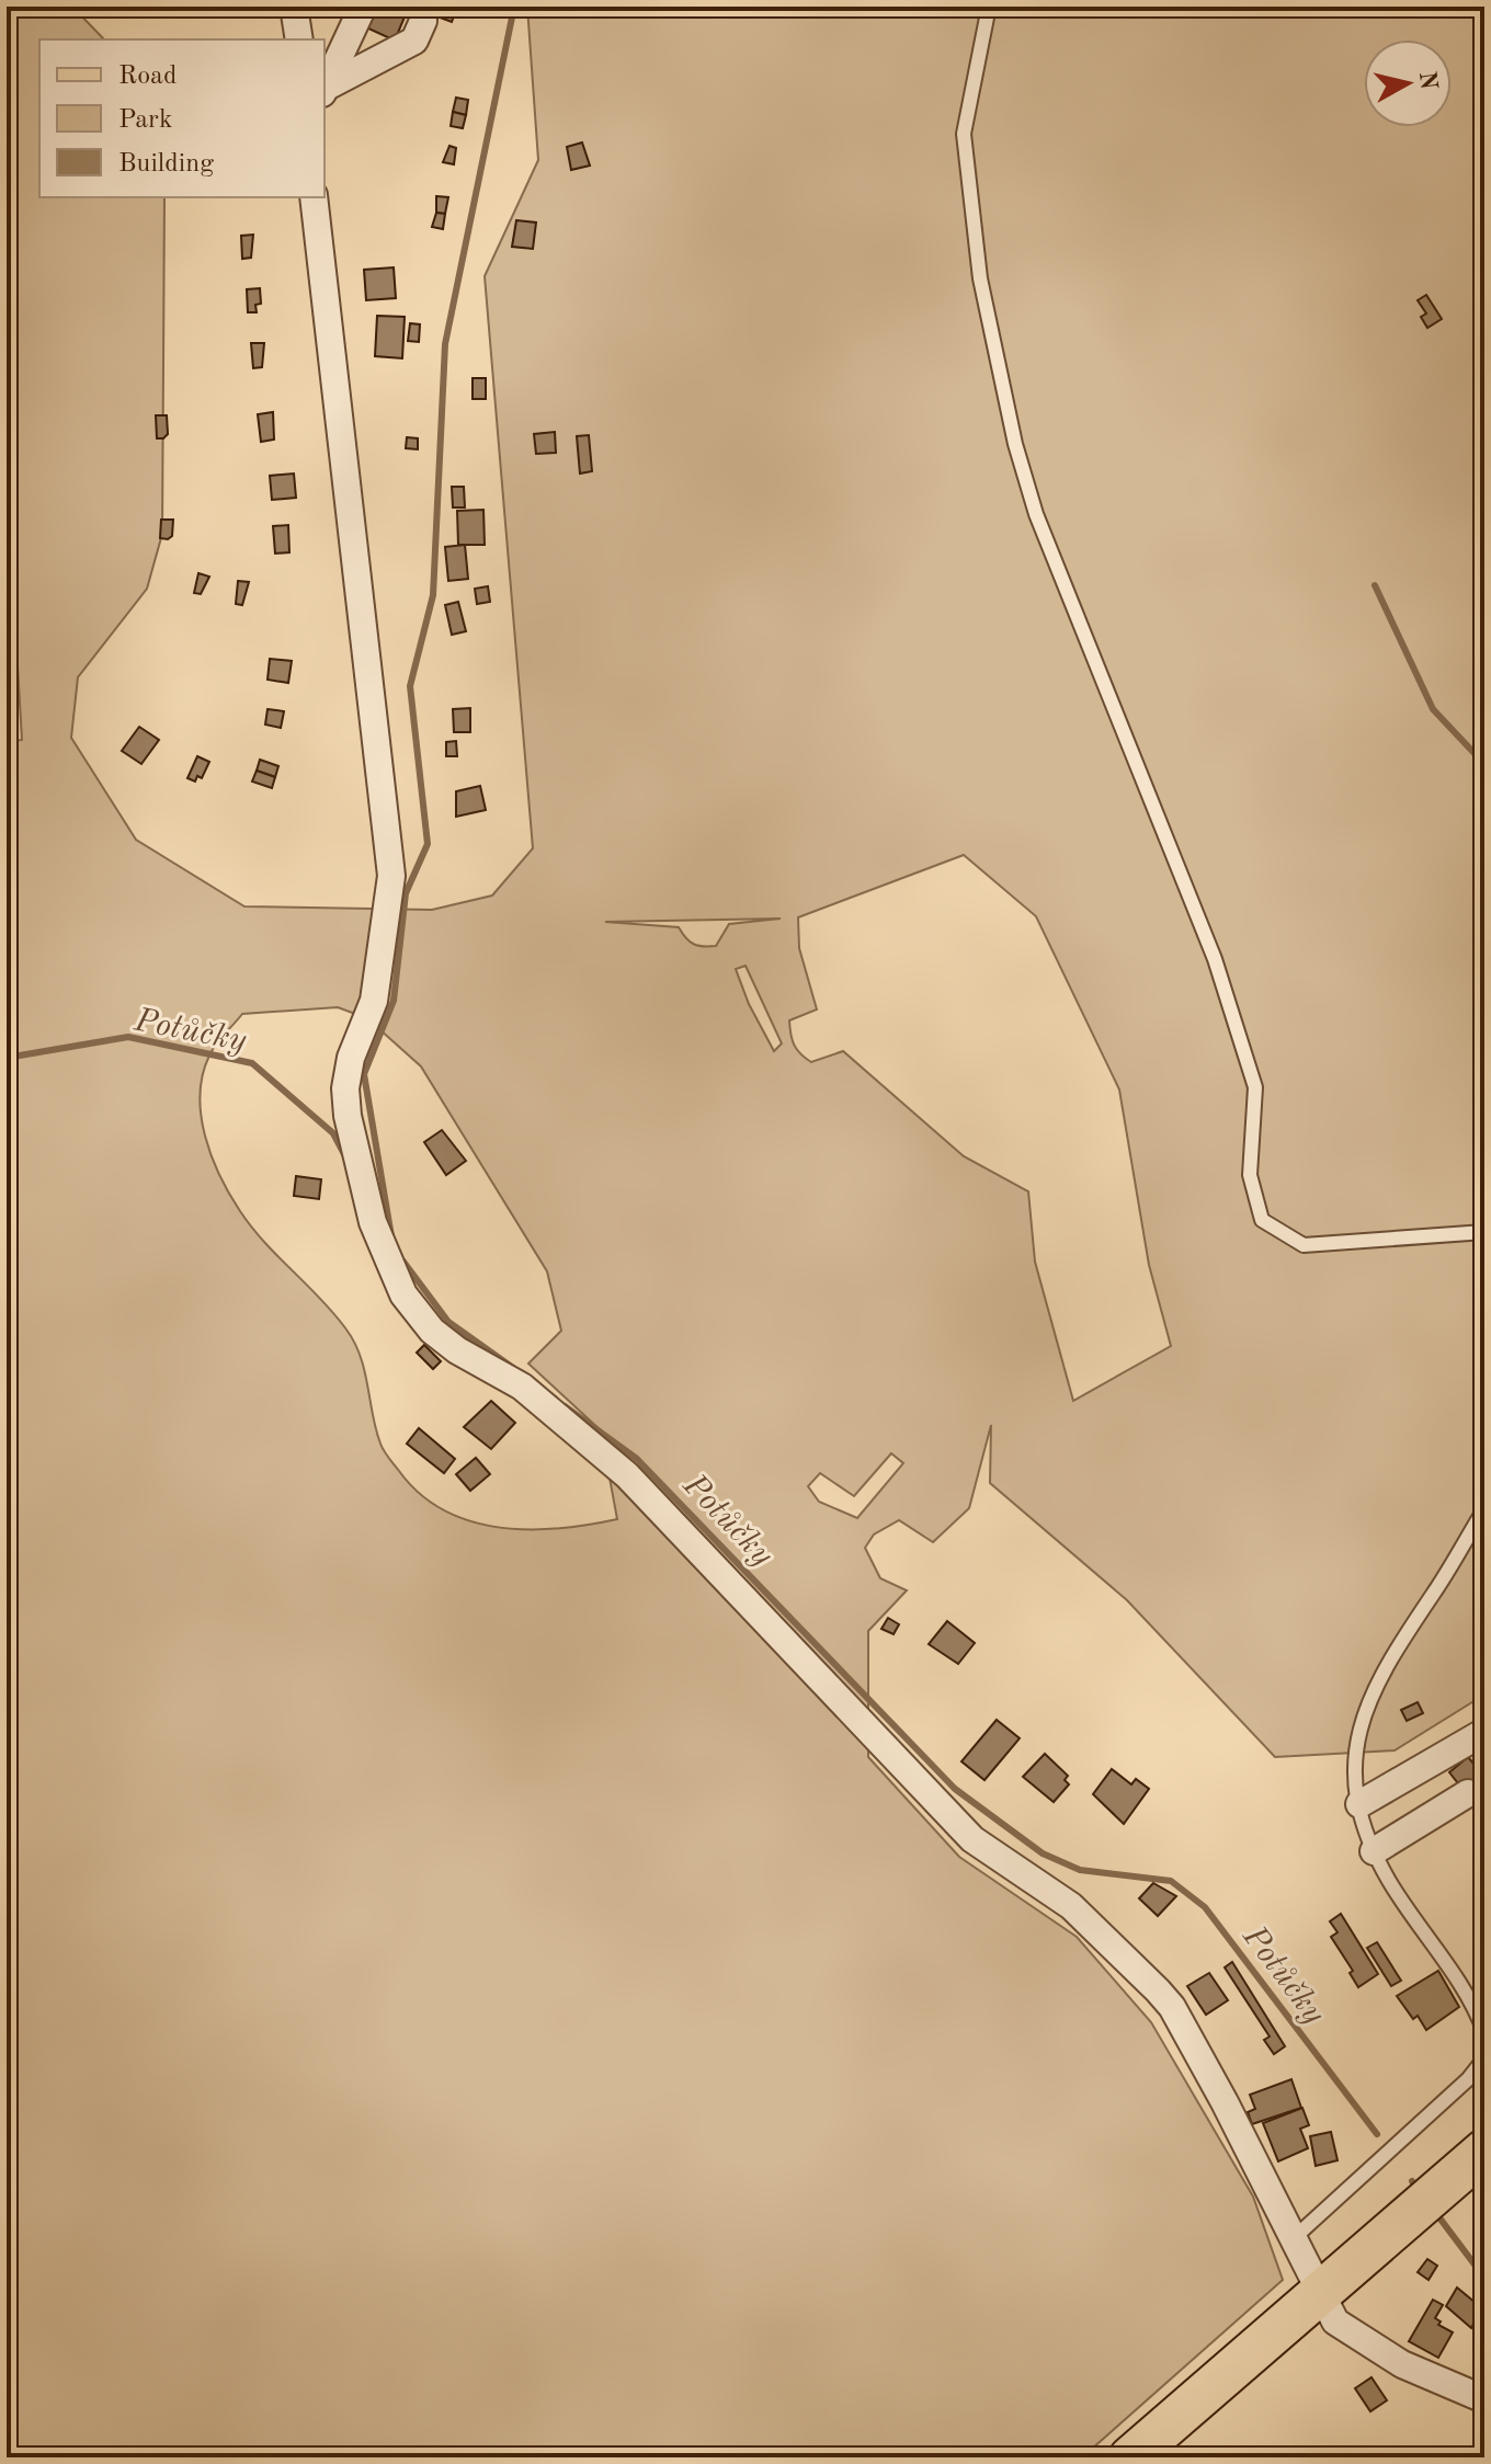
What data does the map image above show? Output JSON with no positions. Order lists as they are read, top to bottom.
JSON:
{
  "water": ["Potůčky"],
  "legend": ["Road", "Park", "Building"],
  "north": "right"
}
